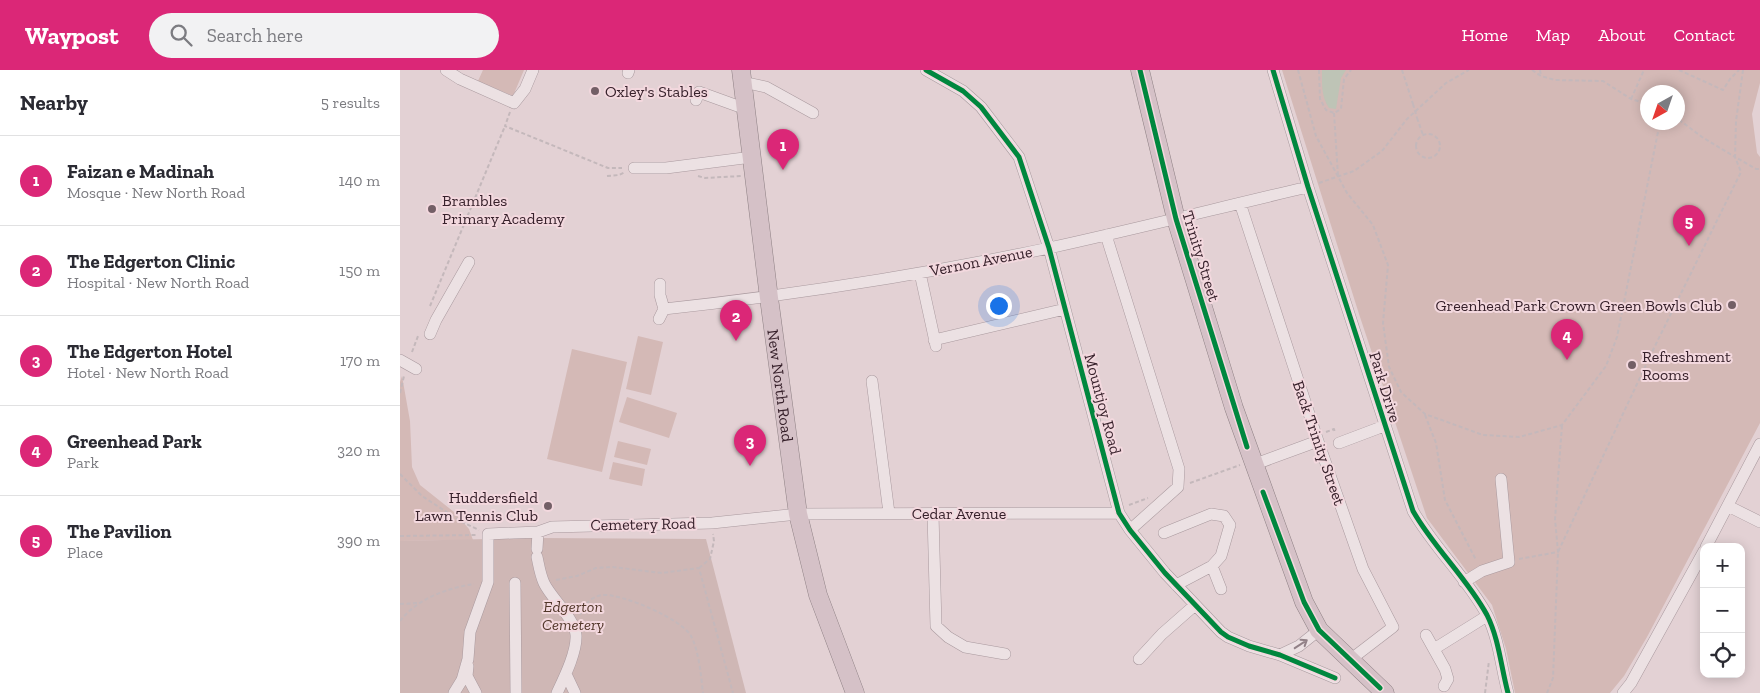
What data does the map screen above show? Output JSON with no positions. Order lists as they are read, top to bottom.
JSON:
{
  "streets": {
    "highway": ["Trinity Street", "New North Road"],
    "street": [
      "Vernon Avenue",
      "Park Drive",
      "Mountjoy Road",
      "Back Trinity Street",
      "Cedar Avenue",
      "Cemetery Road"
    ]
  },
  "crossings": [
    ["Trinity Street", "Vernon Avenue"],
    ["Trinity Street", "Back Trinity Street"],
    ["Vernon Avenue", "New North Road"],
    ["Vernon Avenue", "Park Drive"],
    ["Vernon Avenue", "Mountjoy Road"],
    ["Vernon Avenue", "Back Trinity Street"],
    ["New North Road", "Cedar Avenue"],
    ["New North Road", "Cemetery Road"],
    ["Mountjoy Road", "Cedar Avenue"],
    ["Cedar Avenue", "Cemetery Road"]
  ],
  "parks": ["Edgerton Cemetery"],
  "places": [
    "Oxley's Stables",
    "Brambles Primary Academy",
    "Greenhead Park Crown Green Bowls Club",
    "Refreshment Rooms",
    "Huddersfield Lawn Tennis Club"
  ],
  "north": "bottom left",
  "page": {
    "header": "Waypost",
    "search": "Search here",
    "nav": [
      "Home",
      "Map",
      "About",
      "Contact"
    ],
    "heading": ["Nearby", "5 results"],
    "pins": [
      "1",
      "5",
      "2",
      "4",
      "3"
    ],
    "list": [
      {
        "mark": "1",
        "name": "Faizan e Madinah",
        "note": "Mosque · New North Road",
        "value": "140 m"
      },
      {
        "mark": "2",
        "name": "The Edgerton Clinic",
        "note": "Hospital · New North Road",
        "value": "150 m"
      },
      {
        "mark": "3",
        "name": "The Edgerton Hotel",
        "note": "Hotel · New North Road",
        "value": "170 m"
      },
      {
        "mark": "4",
        "name": "Greenhead Park",
        "note": "Park",
        "value": "320 m"
      },
      {
        "mark": "5",
        "name": "The Pavilion",
        "note": "Place",
        "value": "390 m"
      }
    ],
    "map_buttons": ["+", "−"]
  }
}
